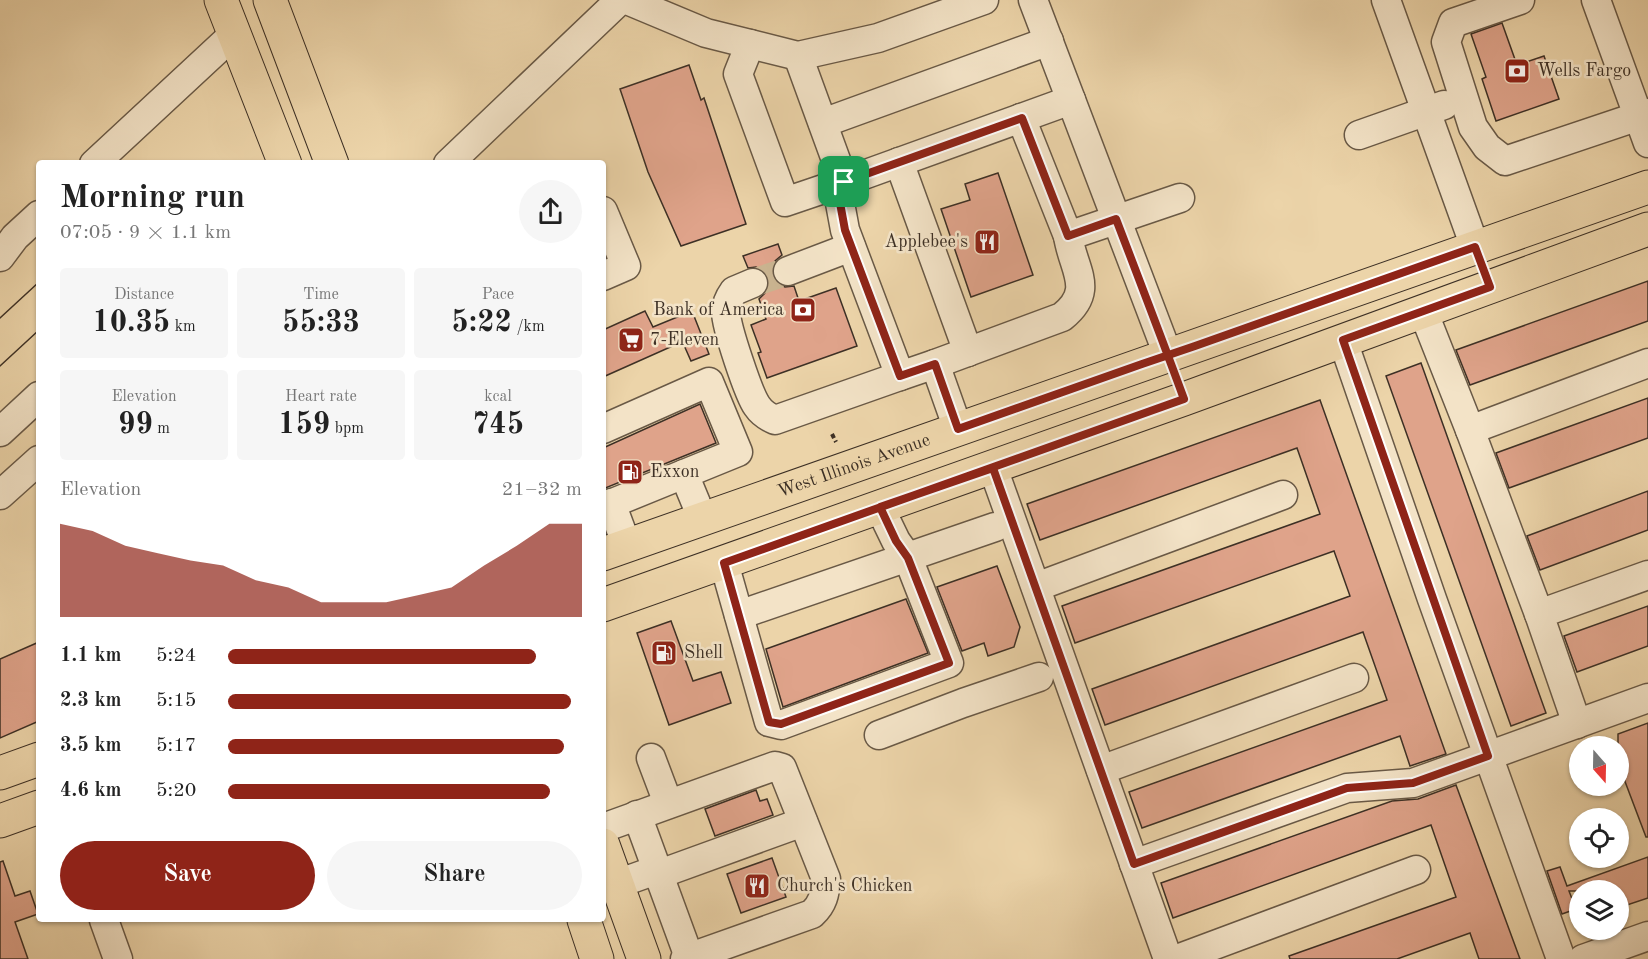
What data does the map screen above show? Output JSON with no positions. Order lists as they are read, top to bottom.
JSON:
{
  "streets": {
    "main road": ["West Illinois Avenue"]
  },
  "places": {
    "bank": ["Wells Fargo", "Bank of America"],
    "restaurant": ["Applebee's", "Church's Chicken"],
    "supermarket": ["7-Eleven"],
    "fuel station": ["Exxon", "Shell"]
  },
  "north": "bottom",
  "page": {
    "heading": ["Morning run", "07:05 · 9 × 1.1 km"],
    "stats": [
      ["Distance", "10.35 km"],
      ["Time", "55:33"],
      ["Pace", "5:22 /km"],
      ["Elevation", "99 m"],
      ["Heart rate", "159 bpm"],
      ["kcal", "745"]
    ],
    "chart": ["Elevation", "21–32 m"],
    "list": [
      {
        "name": "1.1 km",
        "note": "5:24"
      },
      {
        "name": "2.3 km",
        "note": "5:15"
      },
      {
        "name": "3.5 km",
        "note": "5:17"
      },
      {
        "name": "4.6 km",
        "note": "5:20"
      }
    ],
    "buttons": ["Save", "Share"]
  }
}
